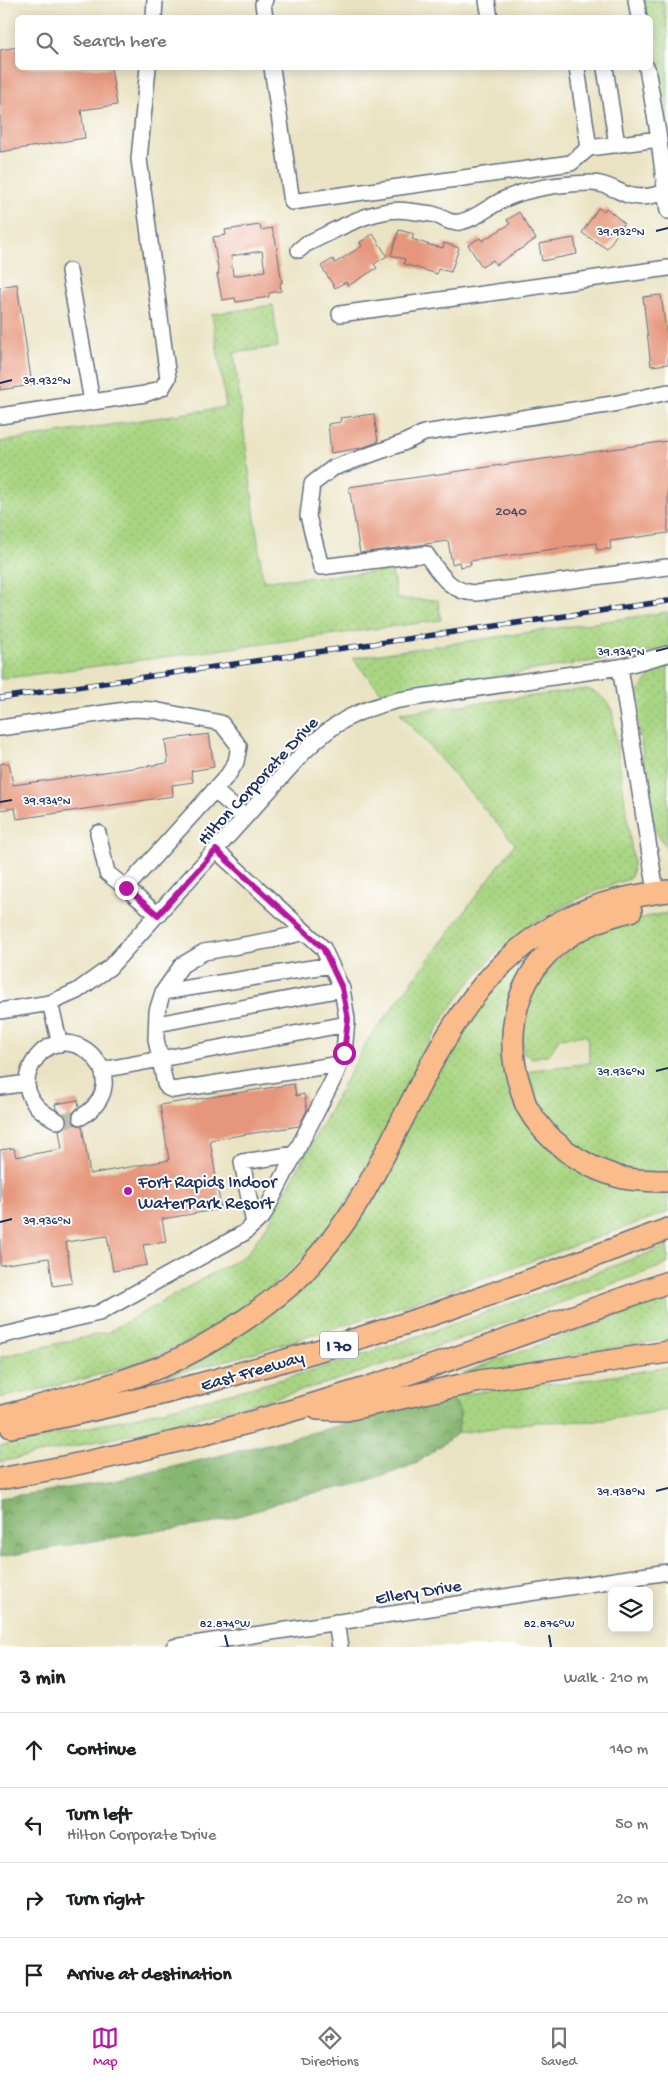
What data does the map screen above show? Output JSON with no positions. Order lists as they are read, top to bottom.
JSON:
{
  "streets": {
    "highway": ["I 70", "East Freeway"],
    "street": ["Hilton Corporate Drive", "Ellery Drive"]
  },
  "places": ["Fort Rapids Indoor WaterPark Resort"],
  "house_numbers": ["2040"],
  "page": {
    "search": "Search here",
    "heading": ["3 min", "Walk · 210 m"],
    "list": [
      ["Continue", "140 m"],
      ["Turn left", "Hilton Corporate Drive", "50 m"],
      ["Turn right", "20 m"],
      "Arrive at destination"
    ],
    "nav": ["Map", "Directions", "Saved"]
  },
  "coordinates": [
    "39.932°N",
    "39.934°N",
    "39.936°N",
    "39.938°N",
    "82.874°W",
    "82.876°W"
  ]
}
